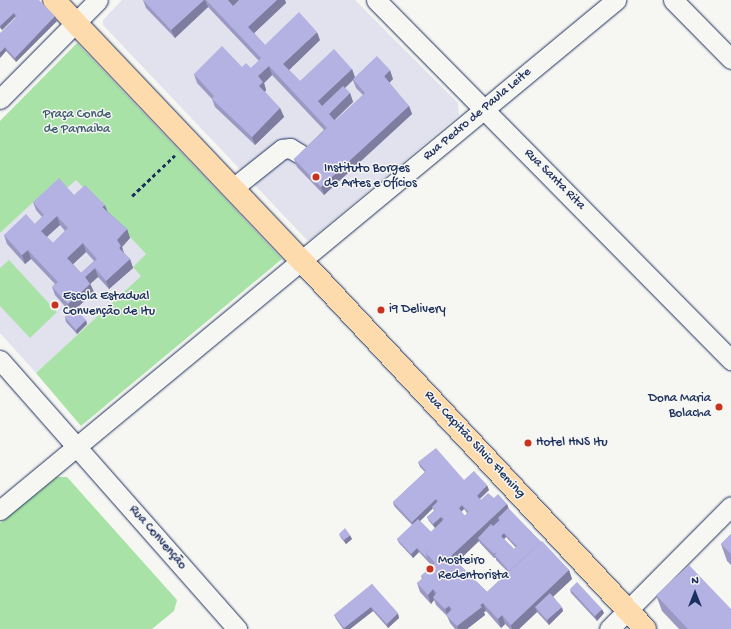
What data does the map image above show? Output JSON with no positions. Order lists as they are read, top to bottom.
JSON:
{
  "streets": {
    "main road": ["Rua Capitão Sílvio Fleming"],
    "street": ["Rua Pedro de Paula Leite", "Rua Santa Rita", "Rua Convenção"]
  },
  "crossings": [
    ["Rua Pedro de Paula Leite", "Rua Santa Rita"],
    ["Rua Pedro de Paula Leite", "Rua Capitão Sílvio Fleming"]
  ],
  "parks": ["Praça Conde de Parnaiba"],
  "places": [
    "Instituto Borges de Artes e Ofícios",
    "Escola Estadual Convenção de Itu",
    "i9 Delivery",
    "Dona Maria Bolacha",
    "Hotel HNS Itu",
    "Mosteiro Redentorista"
  ],
  "north": "top"
}
